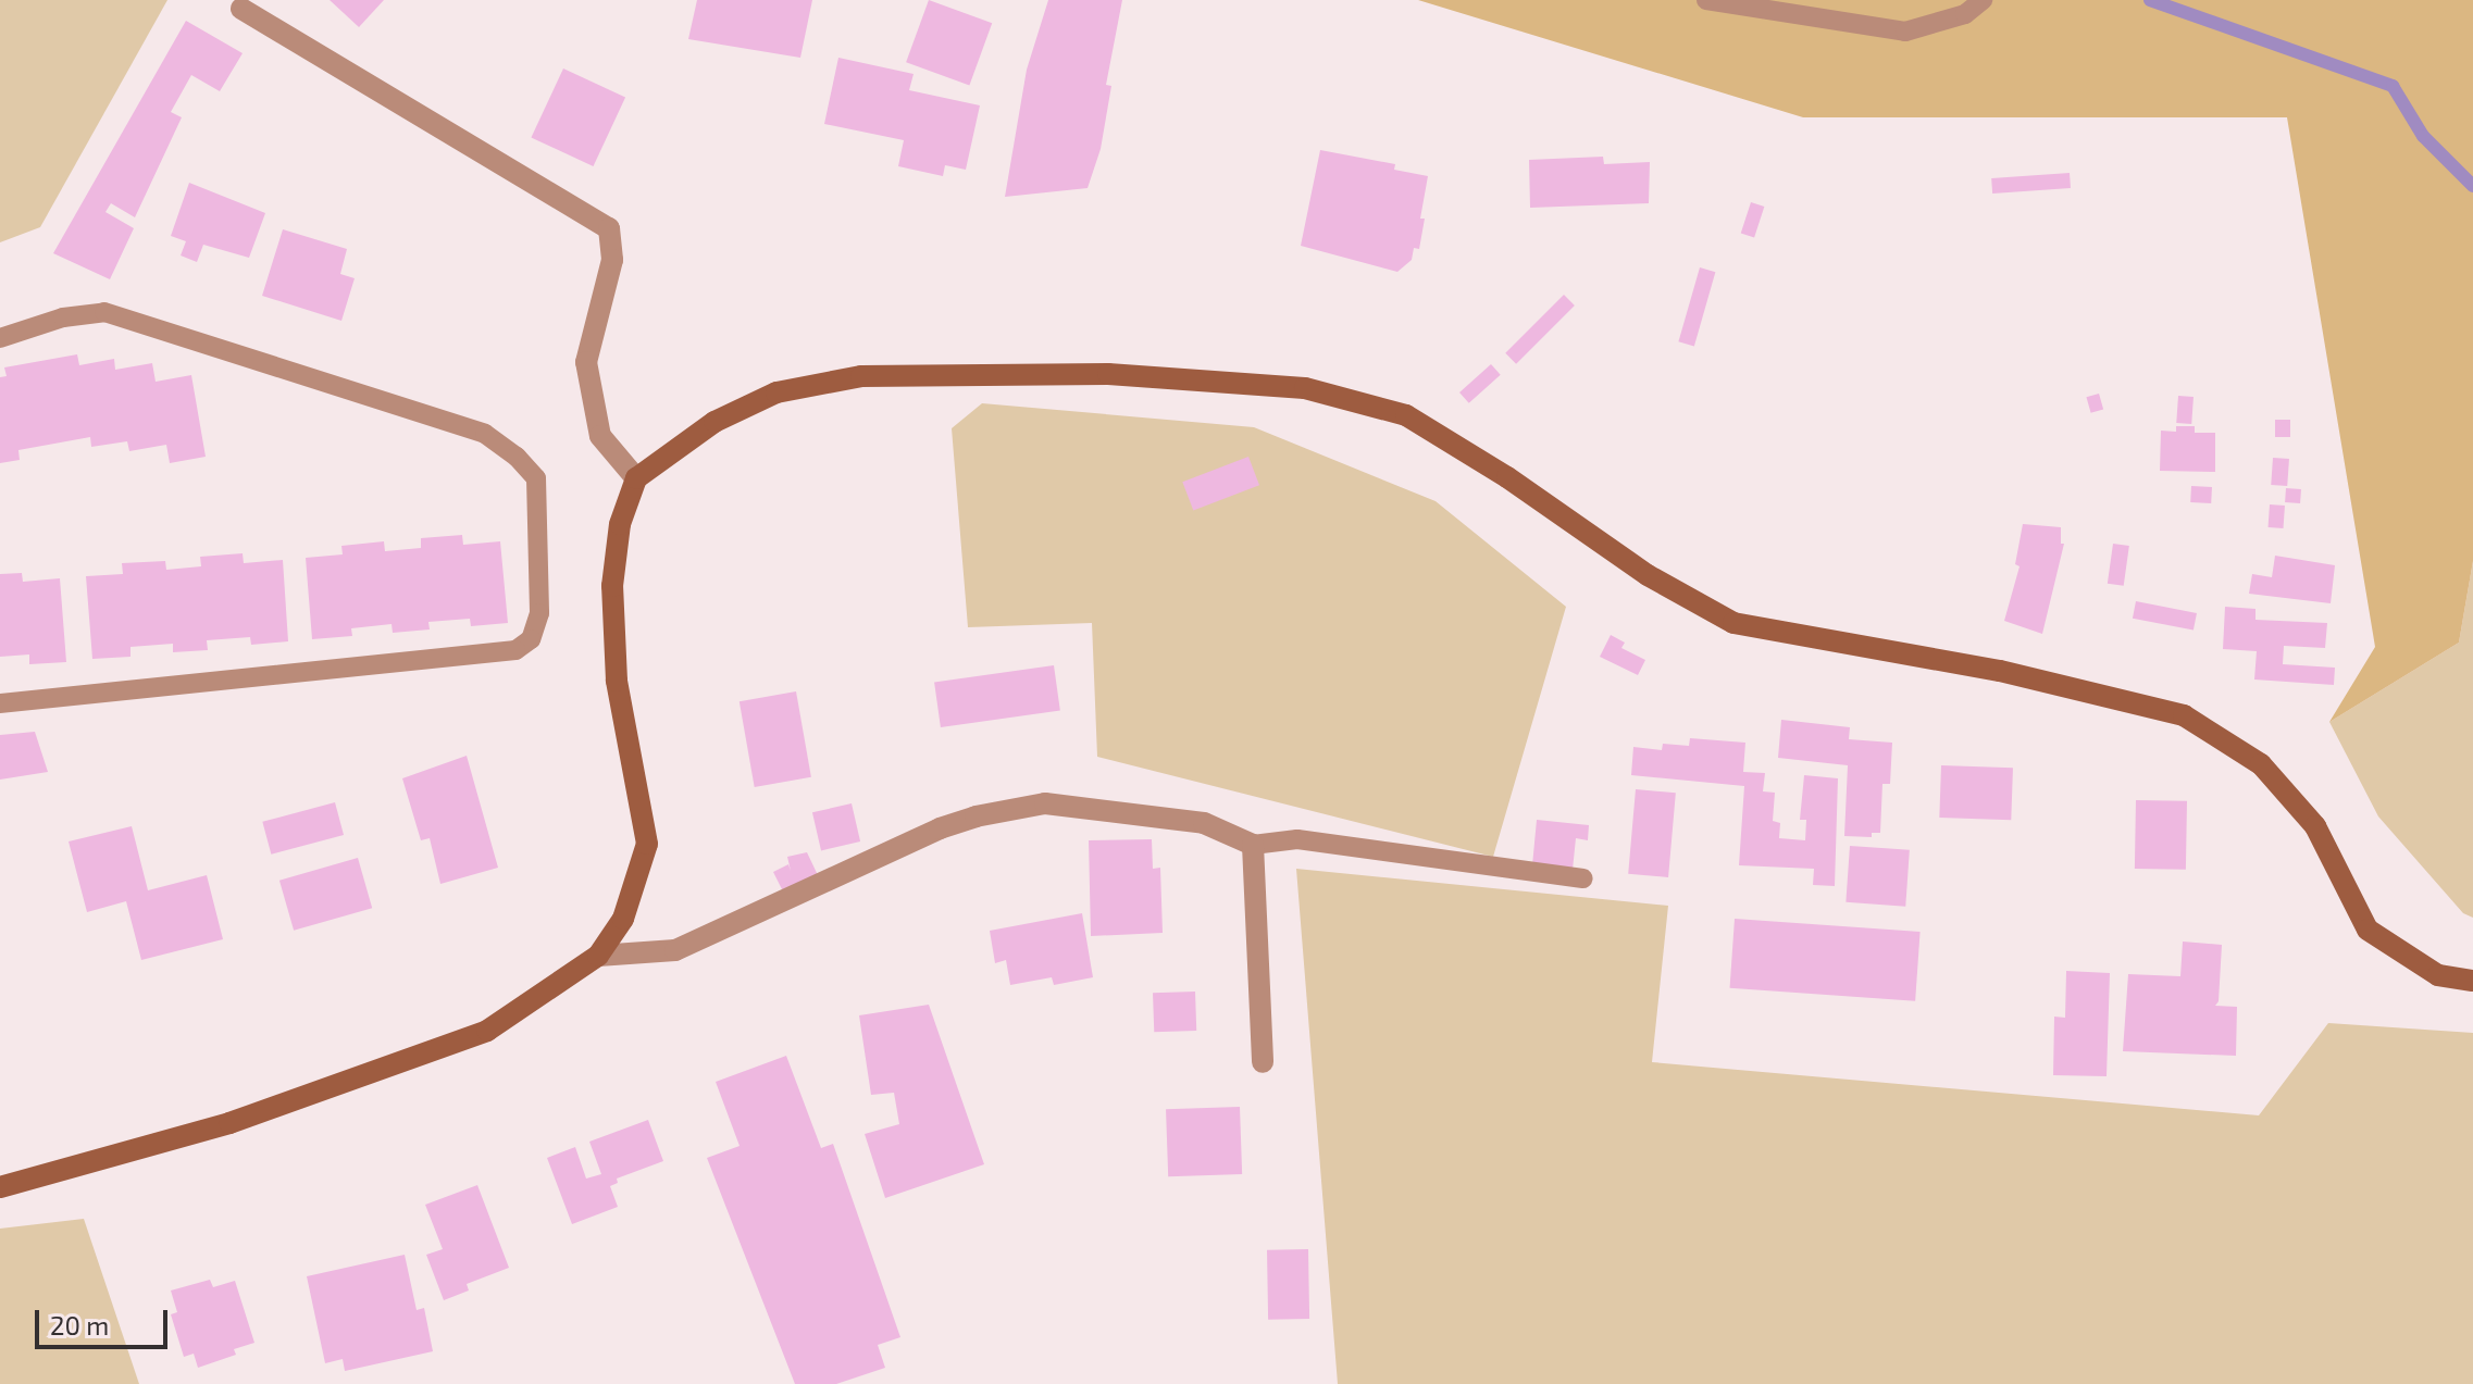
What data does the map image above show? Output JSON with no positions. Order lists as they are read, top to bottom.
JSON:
{
  "scale_bar": "20 m"
}
